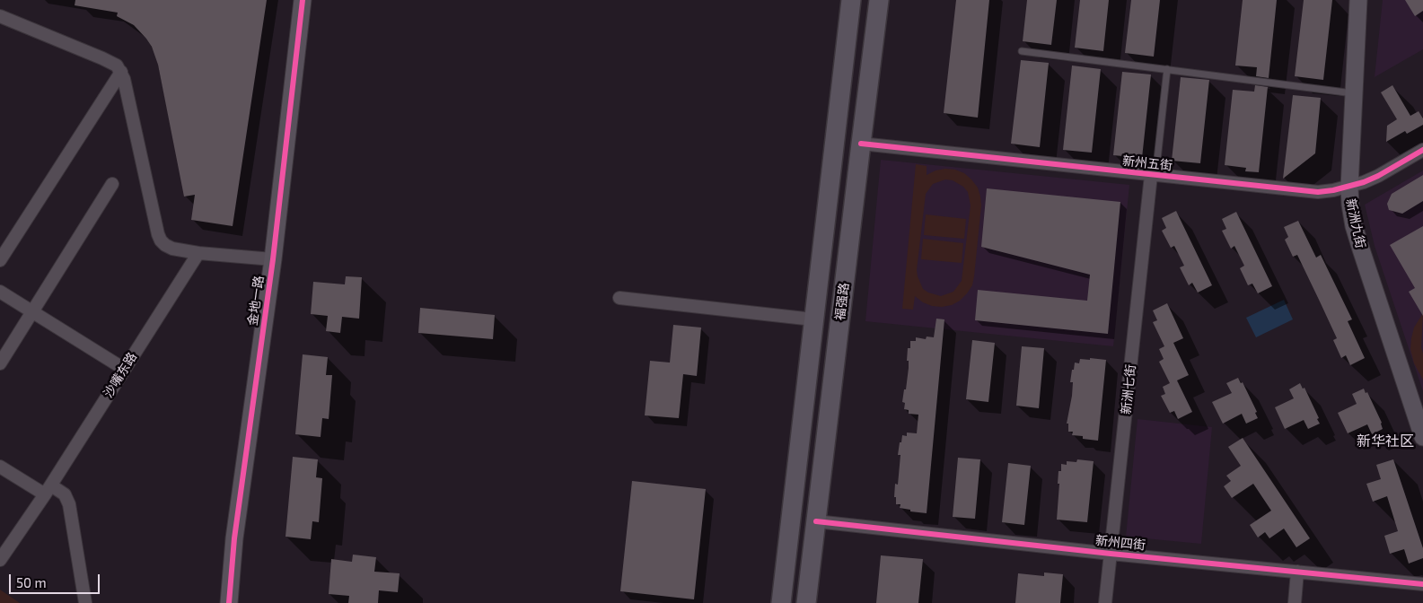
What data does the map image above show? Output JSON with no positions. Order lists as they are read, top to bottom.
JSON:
{
  "streets": {
    "main road": ["福强路"],
    "street": [
      "新州五街",
      "新洲九街",
      "金地一路",
      "沙嘴东路",
      "新洲七街",
      "新州四街"
    ]
  },
  "crossings": [
    ["新州五街", "新洲九街"],
    ["新州五街", "福强路"],
    ["新州五街", "新洲七街"],
    ["福强路", "新州四街"],
    ["新洲七街", "新州四街"]
  ],
  "districts": ["新华社区"],
  "scale_bar": "50 m"
}
